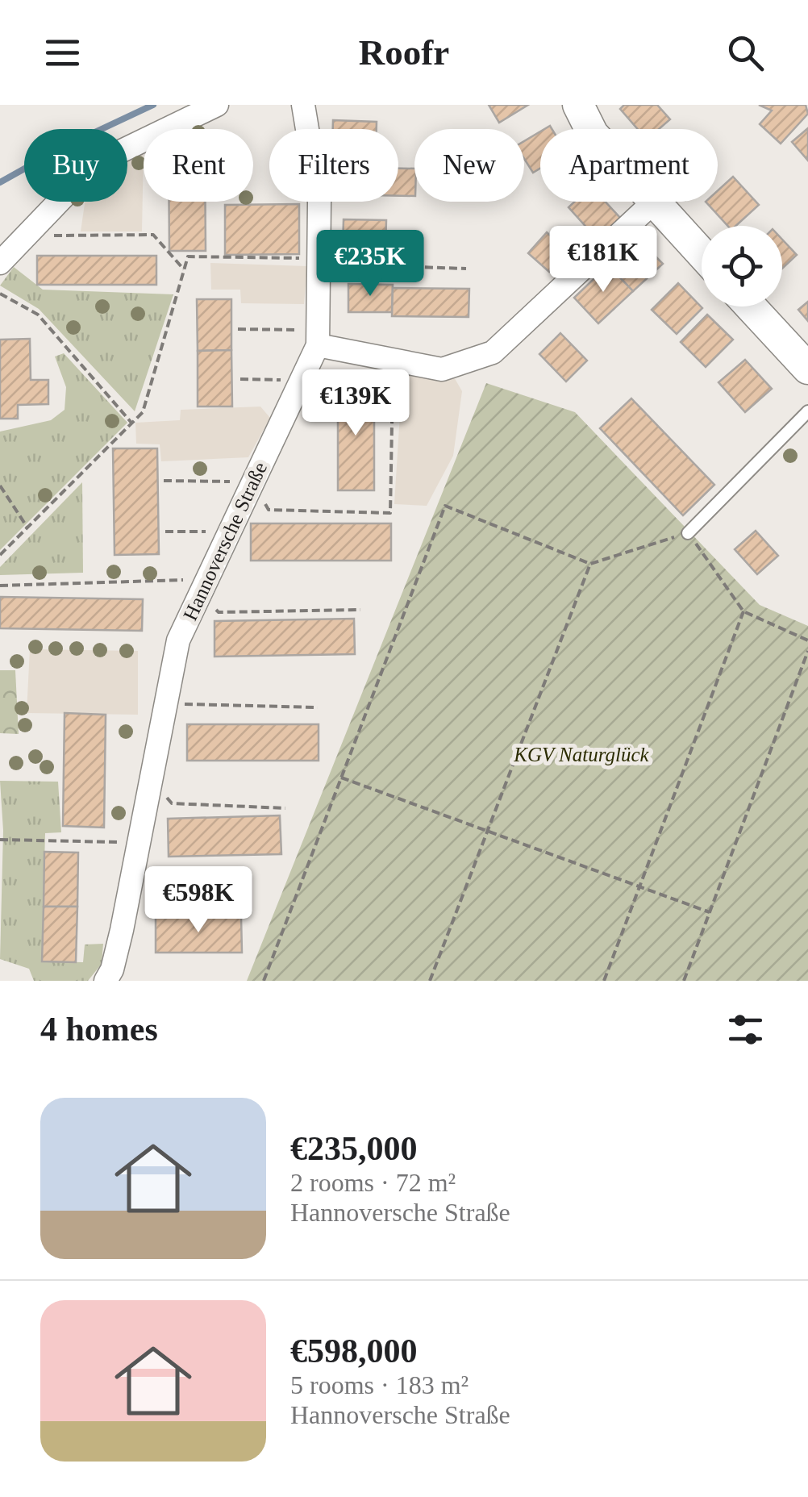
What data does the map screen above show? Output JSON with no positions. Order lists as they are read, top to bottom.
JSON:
{
  "streets": {
    "street": ["Hannoversche Straße"]
  },
  "parks": ["KGV Naturglück"],
  "page": {
    "header": "Roofr",
    "chip": [
      "Buy",
      "Rent",
      "Filters",
      "New",
      "Apartment"
    ],
    "price": [
      "€181K",
      "€235K",
      "€139K",
      "€598K"
    ],
    "heading": "4 homes",
    "list": [
      {
        "name": "€235,000",
        "note": "2 rooms · 72 m² · Hannoversche Straße"
      },
      {
        "name": "€598,000",
        "note": "5 rooms · 183 m² · Hannoversche Straße"
      }
    ]
  }
}
